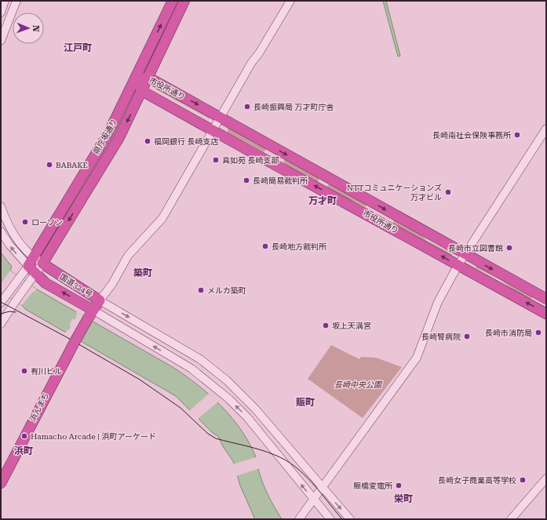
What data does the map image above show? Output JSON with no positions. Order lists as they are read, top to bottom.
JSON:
{
  "streets": {
    "highway": [
      "市役所通り",
      "県庁坂通り",
      "国道324号",
      "浜んまち"
    ]
  },
  "crossings": [
    ["市役所通り", "県庁坂通り"],
    ["県庁坂通り", "国道324号"],
    ["国道324号", "浜んまち"]
  ],
  "districts": [
    "江戸町",
    "万才町",
    "築町",
    "賑町",
    "浜町",
    "栄町"
  ],
  "parks": ["長崎中央公園"],
  "places": [
    "長崎振興局 万才町庁舎",
    "長崎南社会保険事務所",
    "福岡銀行 長崎支店",
    "真如苑 長崎支部",
    "BABAKE",
    "長崎簡易裁判所",
    "NTTコミュニケーションズ 万才ビル",
    "ローソン",
    "長崎地方裁判所",
    "長崎市立図書館",
    "メルカ築町",
    "坂上天満宮",
    "長崎市消防局",
    "長崎腎病院",
    "有川ビル",
    "Hamacho Arcade | 浜町アーケード",
    "長崎女子商業高等学校",
    "賑橋変電所"
  ],
  "north": "right"
}
